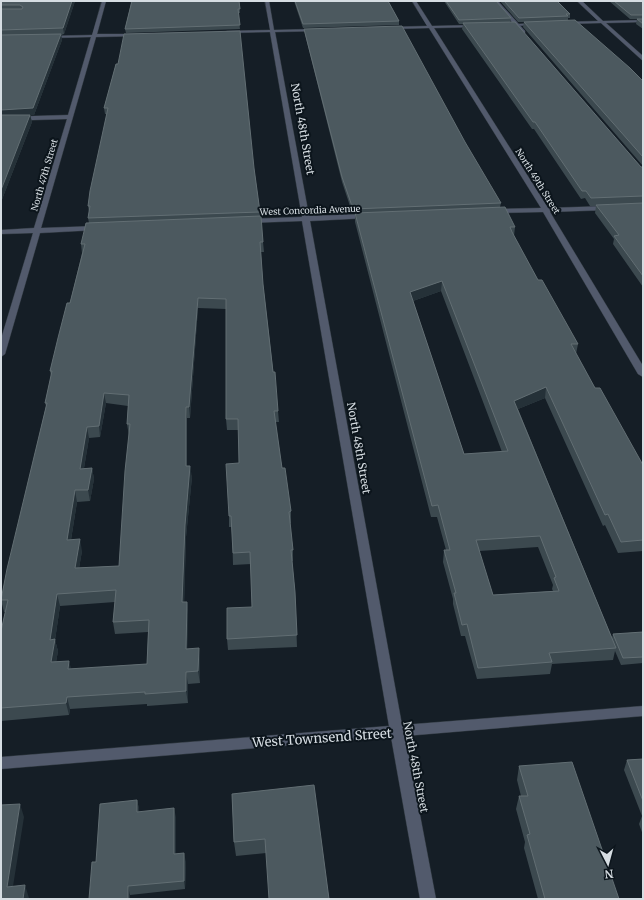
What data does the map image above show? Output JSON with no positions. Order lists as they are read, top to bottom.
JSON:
{
  "streets": {
    "street": [
      "North 48th Street",
      "North 47th Street",
      "North 49th Street",
      "West Concordia Avenue",
      "West Townsend Street"
    ]
  },
  "crossings": [
    ["North 48th Street", "West Concordia Avenue"],
    ["North 48th Street", "West Townsend Street"]
  ],
  "north": "bottom"
}
